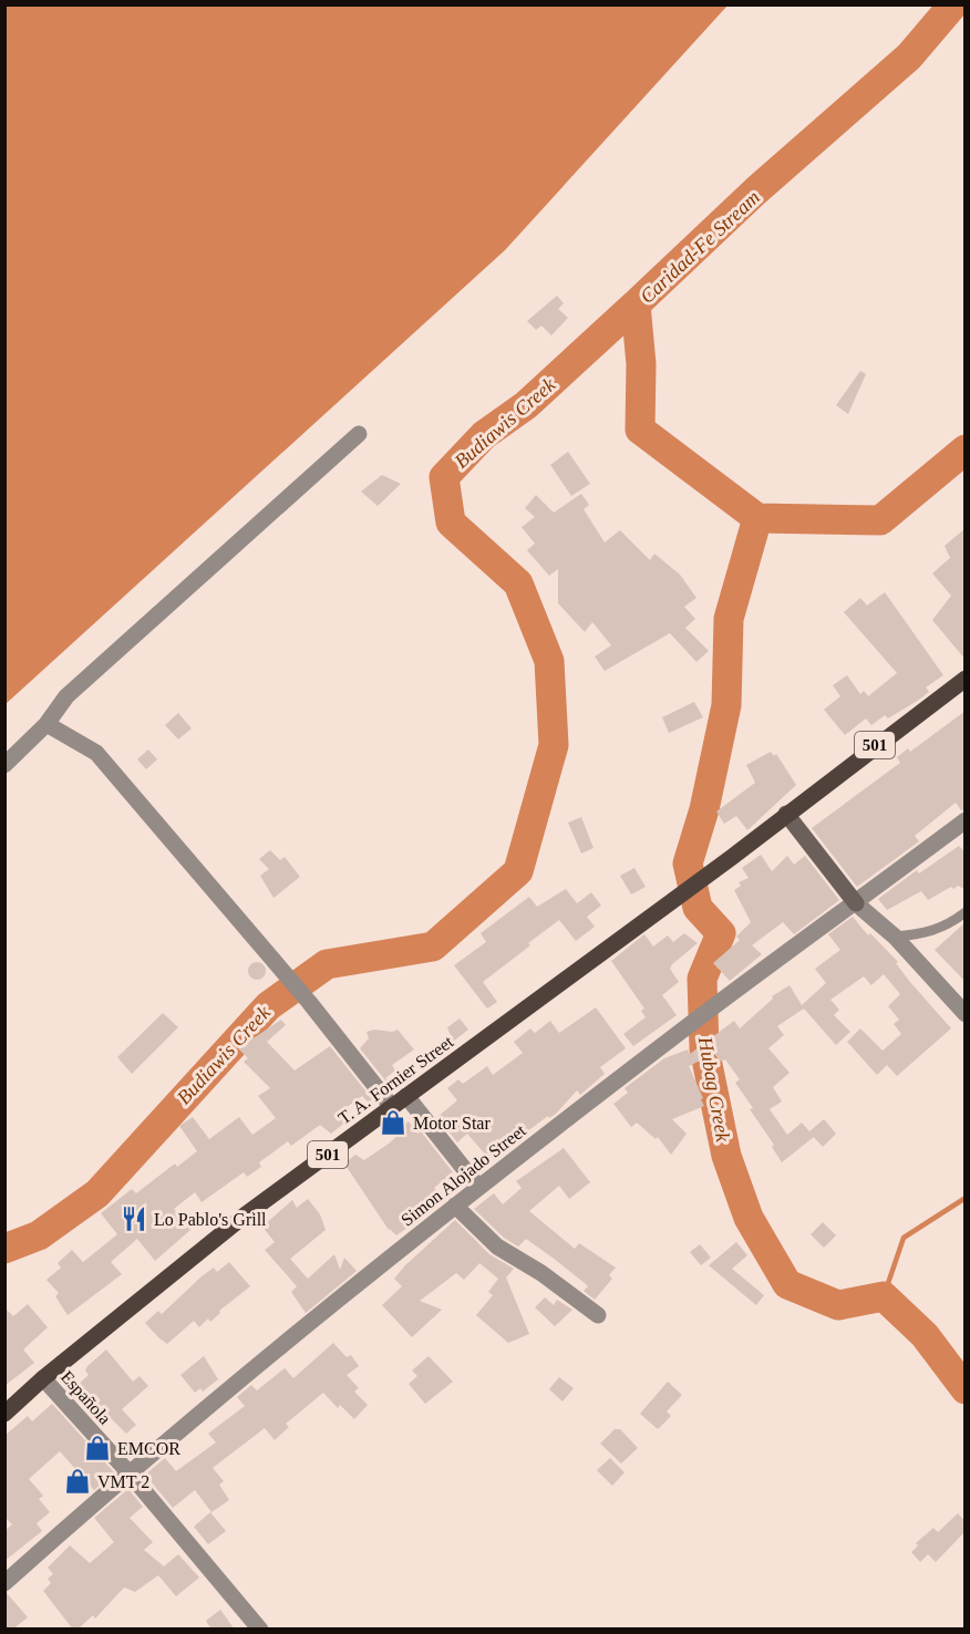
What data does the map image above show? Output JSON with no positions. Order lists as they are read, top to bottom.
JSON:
{
  "streets": {
    "main road": ["501", "T. A. Fornier Street"],
    "street": ["Simon Alojado Street", "Española"]
  },
  "crossings": [
    ["501", "T. A. Fornier Street"],
    ["T. A. Fornier Street", "Española"],
    ["Simon Alojado Street", "Española"]
  ],
  "water": ["Caridad-Fe Stream", "Budiawis Creek", "Hubag Creek"],
  "places": {
    "shop": ["Motor Star", "EMCOR", "VMT 2"],
    "restaurant": ["Lo Pablo's Grill"]
  }
}
